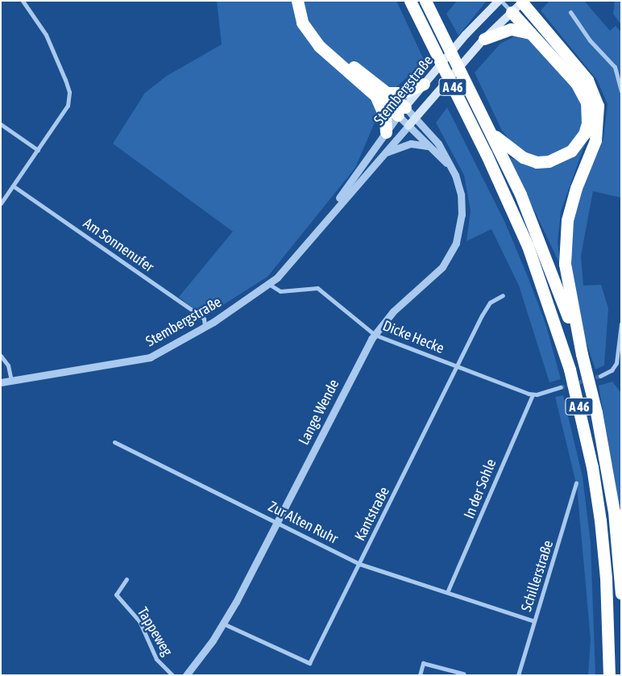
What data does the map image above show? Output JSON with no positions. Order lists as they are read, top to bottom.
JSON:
{
  "streets": {
    "highway": ["A 46"],
    "main road": ["Stembergstraße"],
    "street": [
      "Am Sonnenufer",
      "Dicke Hecke",
      "Lange Wende",
      "In der Sohle",
      "Kantstraße",
      "Zur Alten Ruhr",
      "Schillerstraße",
      "Tappeweg"
    ]
  },
  "crossings": [
    ["Stembergstraße", "Am Sonnenufer"],
    ["Stembergstraße", "Dicke Hecke"],
    ["Stembergstraße", "Lange Wende"],
    ["Dicke Hecke", "Lange Wende"],
    ["Dicke Hecke", "In der Sohle"],
    ["Dicke Hecke", "Kantstraße"],
    ["Lange Wende", "Kantstraße"],
    ["Lange Wende", "Zur Alten Ruhr"],
    ["In der Sohle", "Zur Alten Ruhr"],
    ["Kantstraße", "Zur Alten Ruhr"],
    ["Zur Alten Ruhr", "Schillerstraße"]
  ]
}
